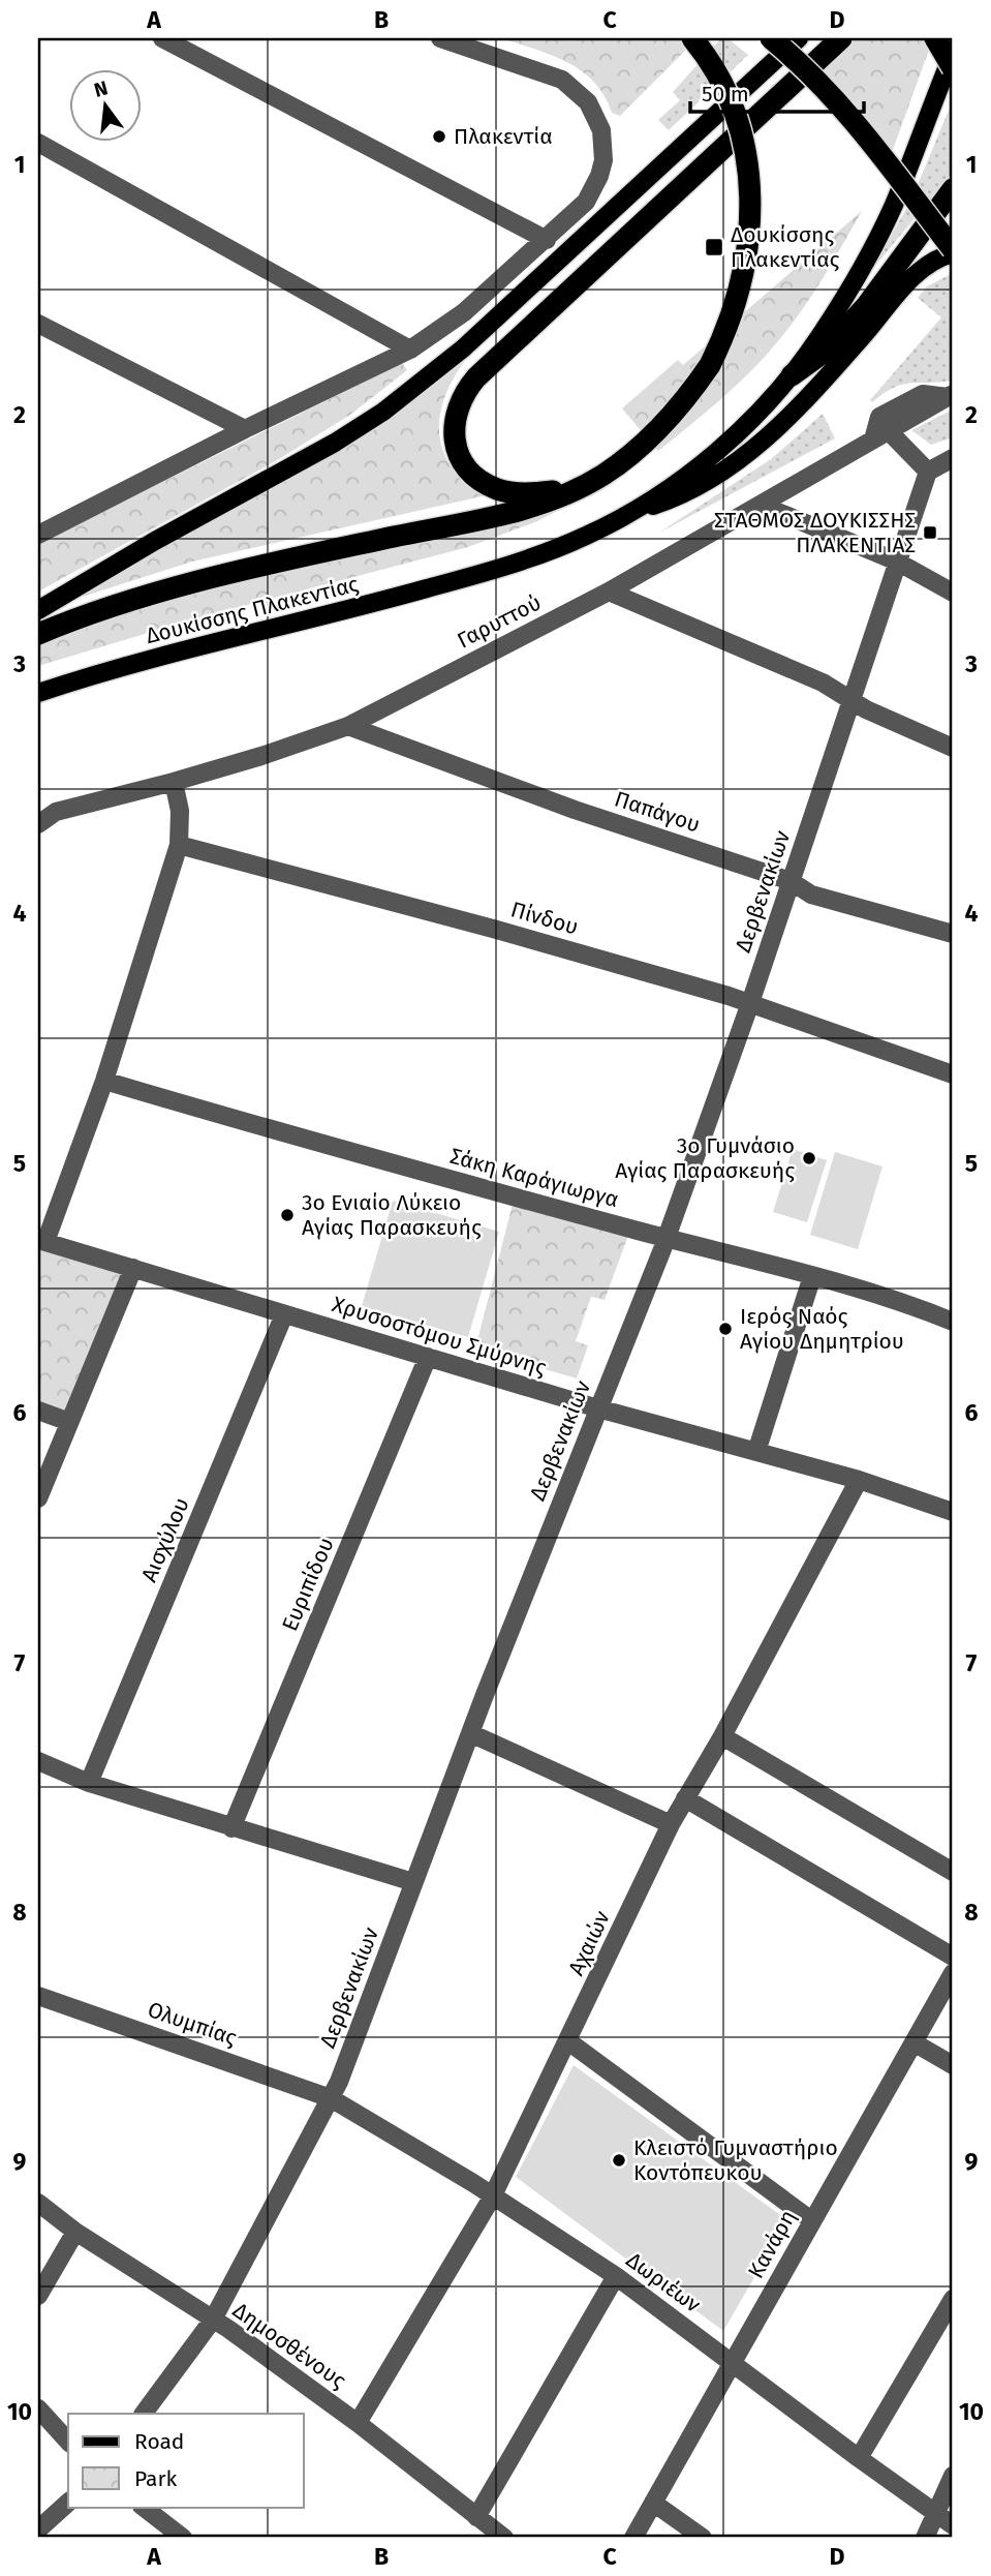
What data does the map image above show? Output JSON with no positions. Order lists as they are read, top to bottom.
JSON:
{
  "streets": {
    "main road": ["Δουκίσσης Πλακεντίας"],
    "street": [
      "Γαρυττού",
      "Παπάγου",
      "Δερβενακίων",
      "Πίνδου",
      "Σάκη Καράγιωργα",
      "Χρυσοστόμου Σμύρνης",
      "Αισχύλου",
      "Ευριπίδου",
      "Αχαιών",
      "Ολυμπίας",
      "Κανάρη",
      "Δωριέων",
      "Δημοσθένους"
    ]
  },
  "crossings": [
    ["Γαρυττού", "Παπάγου"],
    ["Παπάγου", "Δερβενακίων"],
    ["Δερβενακίων", "Πίνδου"],
    ["Δερβενακίων", "Σάκη Καράγιωργα"],
    ["Δερβενακίων", "Χρυσοστόμου Σμύρνης"],
    ["Δερβενακίων", "Ολυμπίας"],
    ["Δερβενακίων", "Δωριέων"],
    ["Δερβενακίων", "Δημοσθένους"],
    ["Χρυσοστόμου Σμύρνης", "Αισχύλου"],
    ["Χρυσοστόμου Σμύρνης", "Ευριπίδου"],
    ["Χρυσοστόμου Σμύρνης", "Αχαιών"],
    ["Αχαιών", "Δωριέων"],
    ["Αχαιών", "Δημοσθένους"],
    ["Ολυμπίας", "Δωριέων"],
    ["Κανάρη", "Δωριέων"]
  ],
  "places": {
    "other": [
      "Πλακεντία",
      "3ο Γυμνάσιο Αγίας Παρασκευής",
      "3ο Ενιαίο Λύκειο Αγίας Παρασκευής",
      "Ιερός Ναός Αγίου Δημητρίου",
      "Κλειστό Γυμναστήριο Κοντόπευκου"
    ],
    "transit": ["Δουκίσσης Πλακεντίας", "ΣΤΑΘΜΟΣ ΔΟΥΚΙΣΣΗΣ ΠΛΑΚΕΝΤΙΑΣ"]
  },
  "legend": ["Road", "Park"],
  "scale_bar": "50 m",
  "north": "top",
  "grid": {
    "columns": [
      "A",
      "B",
      "C",
      "D"
    ],
    "rows": [
      "1",
      "2",
      "3",
      "4",
      "5",
      "6",
      "7",
      "8",
      "9",
      "10"
    ]
  }
}
